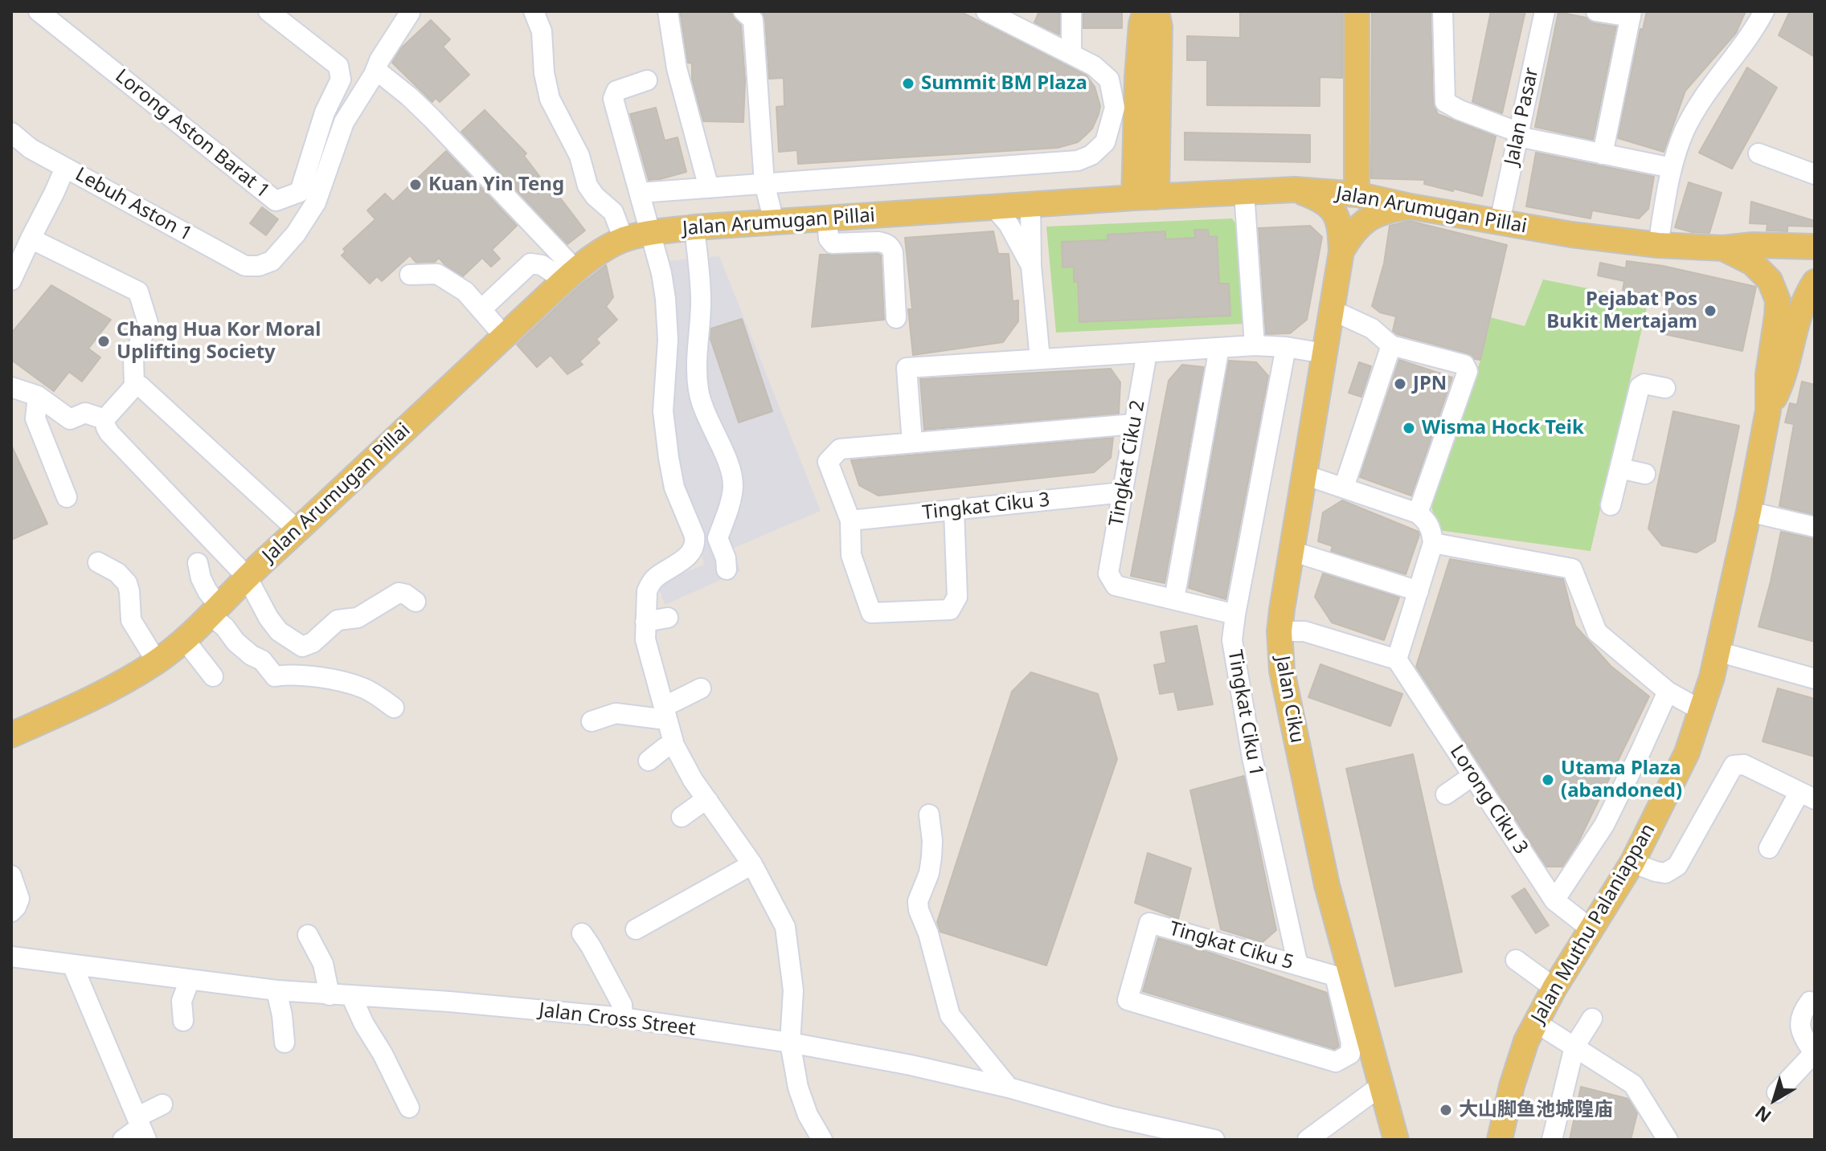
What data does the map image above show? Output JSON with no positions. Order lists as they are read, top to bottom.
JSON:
{
  "streets": {
    "main road": ["Jalan Arumugan Pillai", "Jalan Ciku", "Jalan Muthu Palaniappan"],
    "street": [
      "Jalan Pasar",
      "Lorong Aston Barat 1",
      "Lebuh Aston 1",
      "Tingkat Ciku 2",
      "Tingkat Ciku 3",
      "Tingkat Ciku 1",
      "Lorong Ciku 3",
      "Tingkat Ciku 5",
      "Jalan Cross Street"
    ]
  },
  "crossings": [
    ["Jalan Pasar", "Jalan Arumugan Pillai"],
    ["Jalan Arumugan Pillai", "Jalan Muthu Palaniappan"],
    ["Tingkat Ciku 2", "Tingkat Ciku 3"],
    ["Jalan Ciku", "Tingkat Ciku 5"],
    ["Tingkat Ciku 1", "Tingkat Ciku 5"],
    ["Lorong Ciku 3", "Jalan Muthu Palaniappan"]
  ],
  "places": [
    "Summit BM Plaza",
    "Kuan Yin Teng",
    "Pejabat Pos Bukit Mertajam",
    "Chang Hua Kor Moral Uplifting Society",
    "JPN",
    "Wisma Hock Teik",
    "Utama Plaza (abandoned)",
    "大山脚鱼池城隍庙"
  ],
  "north": "bottom left"
}
